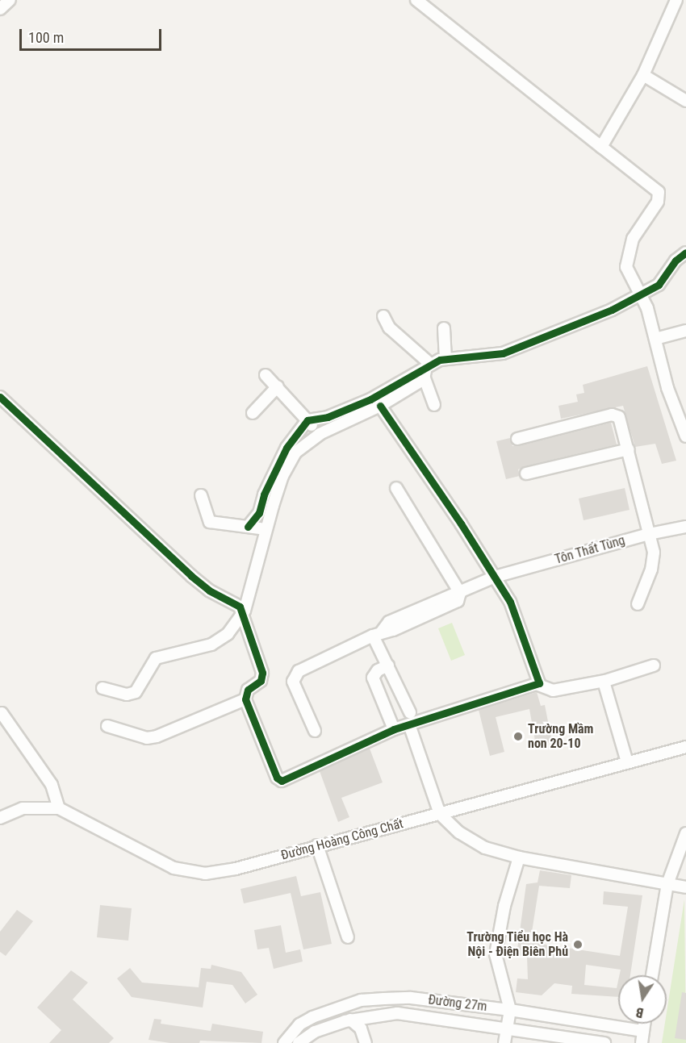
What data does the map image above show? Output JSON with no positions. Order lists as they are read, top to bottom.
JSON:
{
  "streets": {
    "street": ["Tôn Thất Tùng", "Đường Hoàng Công Chất", "Đường 27m"]
  },
  "places": ["Trường Mầm non 20-10", "Trường Tiểu học Hà Nội - Điện Biên Phủ"],
  "scale_bar": "100 m",
  "north": "bottom"
}
